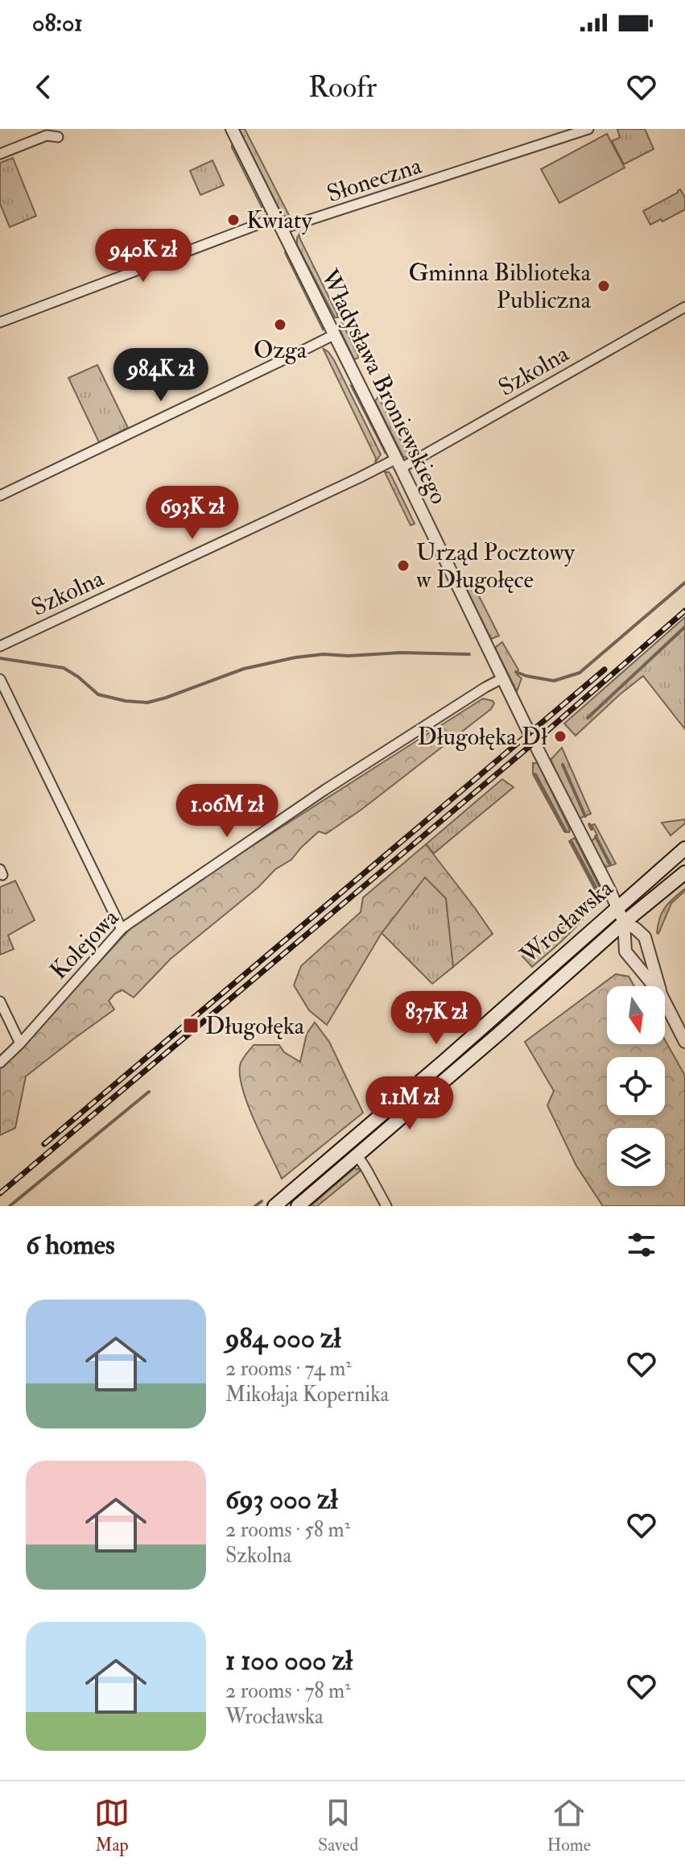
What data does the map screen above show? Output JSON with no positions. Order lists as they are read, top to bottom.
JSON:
{
  "streets": {
    "main road": ["Wrocławska"],
    "street": [
      "Słoneczna",
      "Szkolna",
      "Władysława Broniewskiego",
      "Kolejowa"
    ]
  },
  "crossings": [
    ["Słoneczna", "Władysława Broniewskiego"],
    ["Szkolna", "Władysława Broniewskiego"],
    ["Władysława Broniewskiego", "Wrocławska"],
    ["Władysława Broniewskiego", "Kolejowa"]
  ],
  "places": {
    "other": [
      "Kwiaty",
      "Gminna Biblioteka Publiczna",
      "Ozga",
      "Urząd Pocztowy w Długołęce",
      "Długołęka Dł"
    ],
    "transit": ["Długołęka"]
  },
  "north": "bottom",
  "page": {
    "status": "08:01",
    "header": "Roofr",
    "price": [
      "940K zł",
      "984K zł",
      "693K zł",
      "1.06M zł",
      "837K zł",
      "1.1M zł"
    ],
    "heading": "6 homes",
    "list": [
      {
        "name": "984 000 zł",
        "note": "2 rooms · 74 m² · Mikołaja Kopernika"
      },
      {
        "name": "693 000 zł",
        "note": "2 rooms · 58 m² · Szkolna"
      },
      {
        "name": "1 100 000 zł",
        "note": "2 rooms · 78 m² · Wrocławska"
      }
    ],
    "tabs": ["Map", "Saved", "Home"]
  }
}
